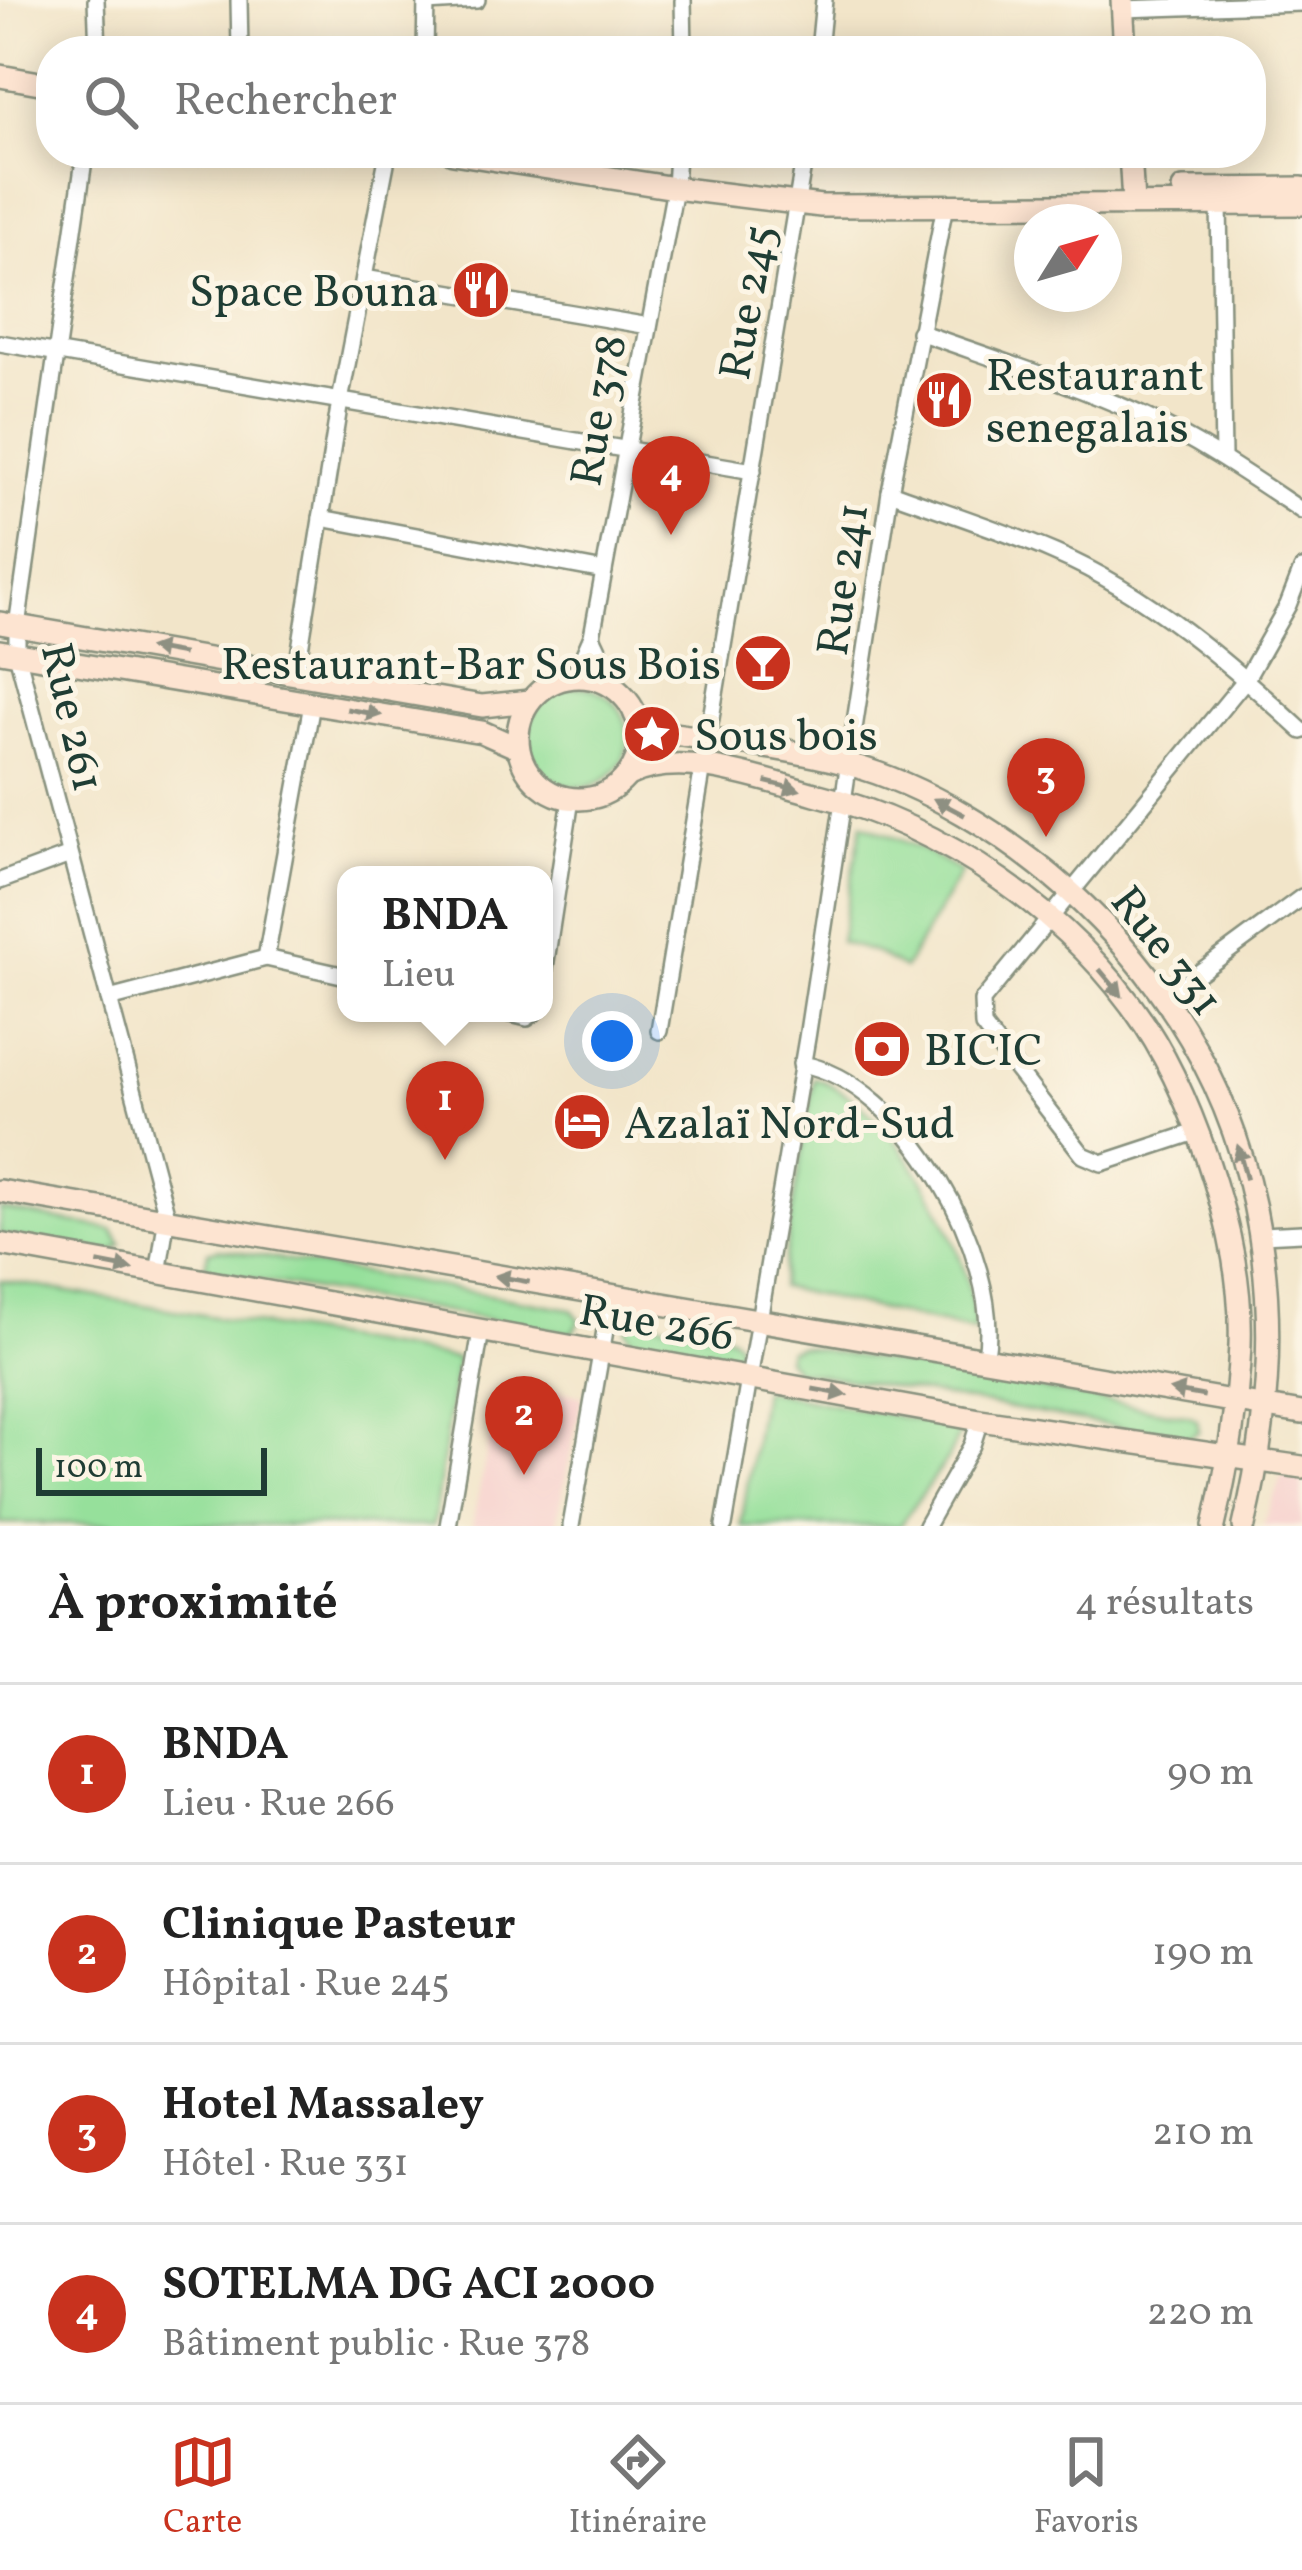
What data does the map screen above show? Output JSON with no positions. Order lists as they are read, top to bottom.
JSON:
{
  "streets": {
    "main road": ["Rue 331", "Rue 266"],
    "street": [
      "Rue 245",
      "Rue 378",
      "Rue 241",
      "Rue 261"
    ]
  },
  "crossings": [
    ["Rue 245", "Rue 331"],
    ["Rue 378", "Rue 331"],
    ["Rue 241", "Rue 331"],
    ["Rue 261", "Rue 266"],
    ["Rue 331", "Rue 266"]
  ],
  "places": {
    "restaurant": ["Space Bouna", "Restaurant senegalais"],
    "bar": ["Restaurant-Bar Sous Bois"],
    "place": ["Sous bois"],
    "bank": ["BICIC"],
    "hotel": ["Azalaï Nord-Sud"]
  },
  "scale_bar": "100 m",
  "north": "top right",
  "page": {
    "search": "Rechercher",
    "pins": [
      "4",
      "3",
      "1",
      "2"
    ],
    "popup": ["BNDA", "Lieu"],
    "scale": "100 m",
    "heading": ["À proximité", "4 résultats"],
    "list": [
      {
        "mark": "1",
        "name": "BNDA",
        "note": "Lieu · Rue 266",
        "value": "90 m"
      },
      {
        "mark": "2",
        "name": "Clinique Pasteur",
        "note": "Hôpital · Rue 245",
        "value": "190 m"
      },
      {
        "mark": "3",
        "name": "Hotel Massaley",
        "note": "Hôtel · Rue 331",
        "value": "210 m"
      },
      {
        "mark": "4",
        "name": "SOTELMA DG ACI 2000",
        "note": "Bâtiment public · Rue 378",
        "value": "220 m"
      }
    ],
    "nav": ["Carte", "Itinéraire", "Favoris"]
  }
}
